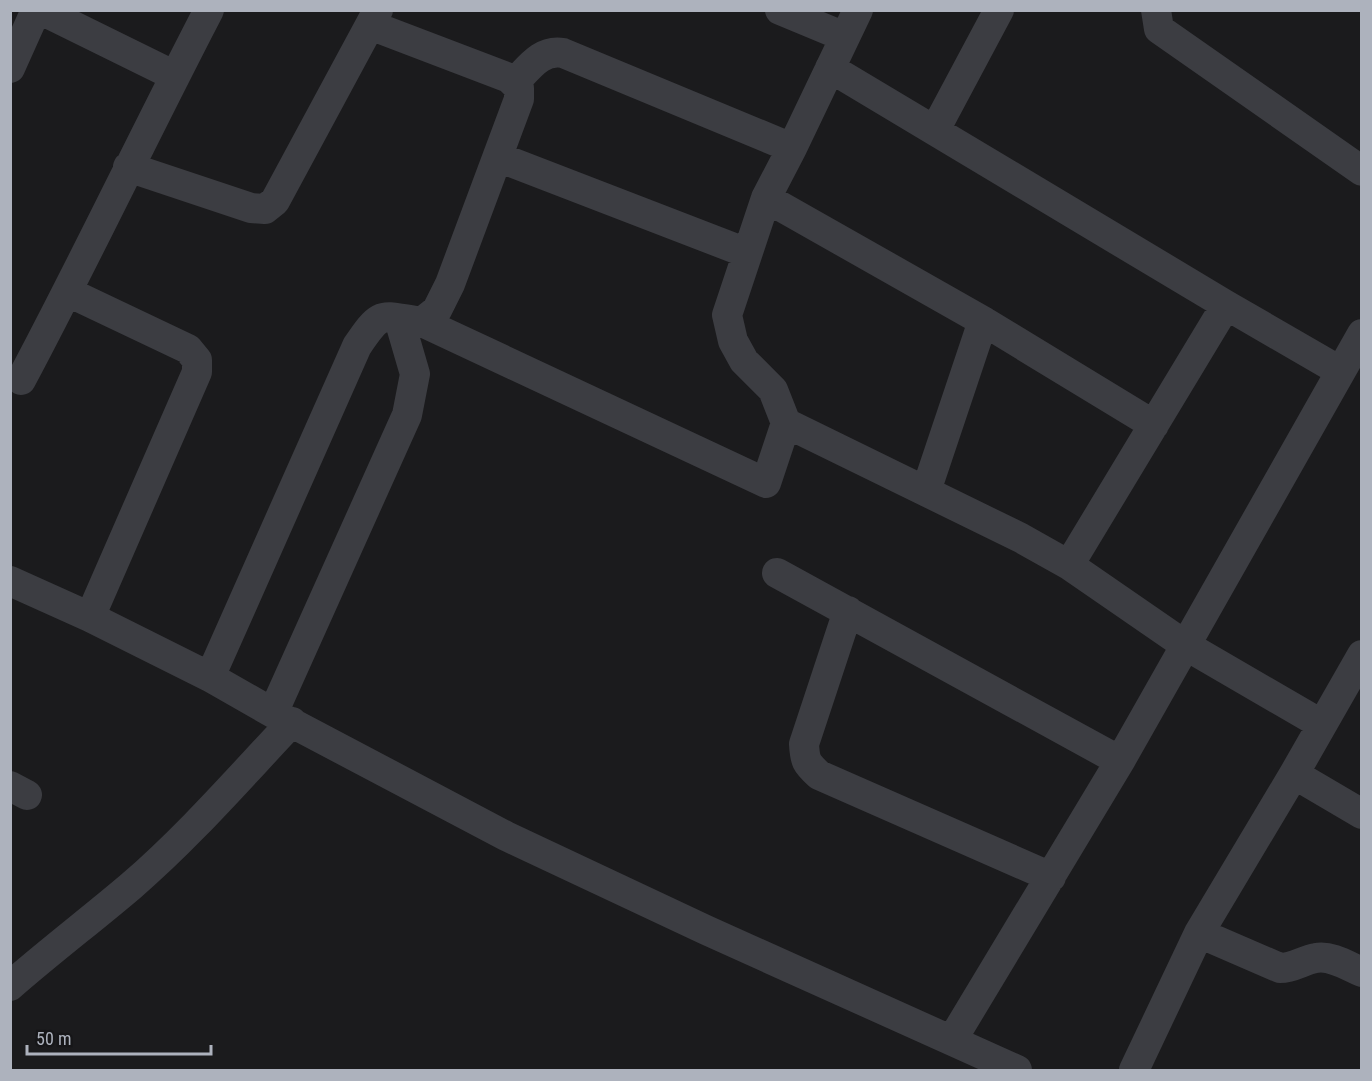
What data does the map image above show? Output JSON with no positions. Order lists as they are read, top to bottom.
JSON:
{
  "scale_bar": "50 m"
}
